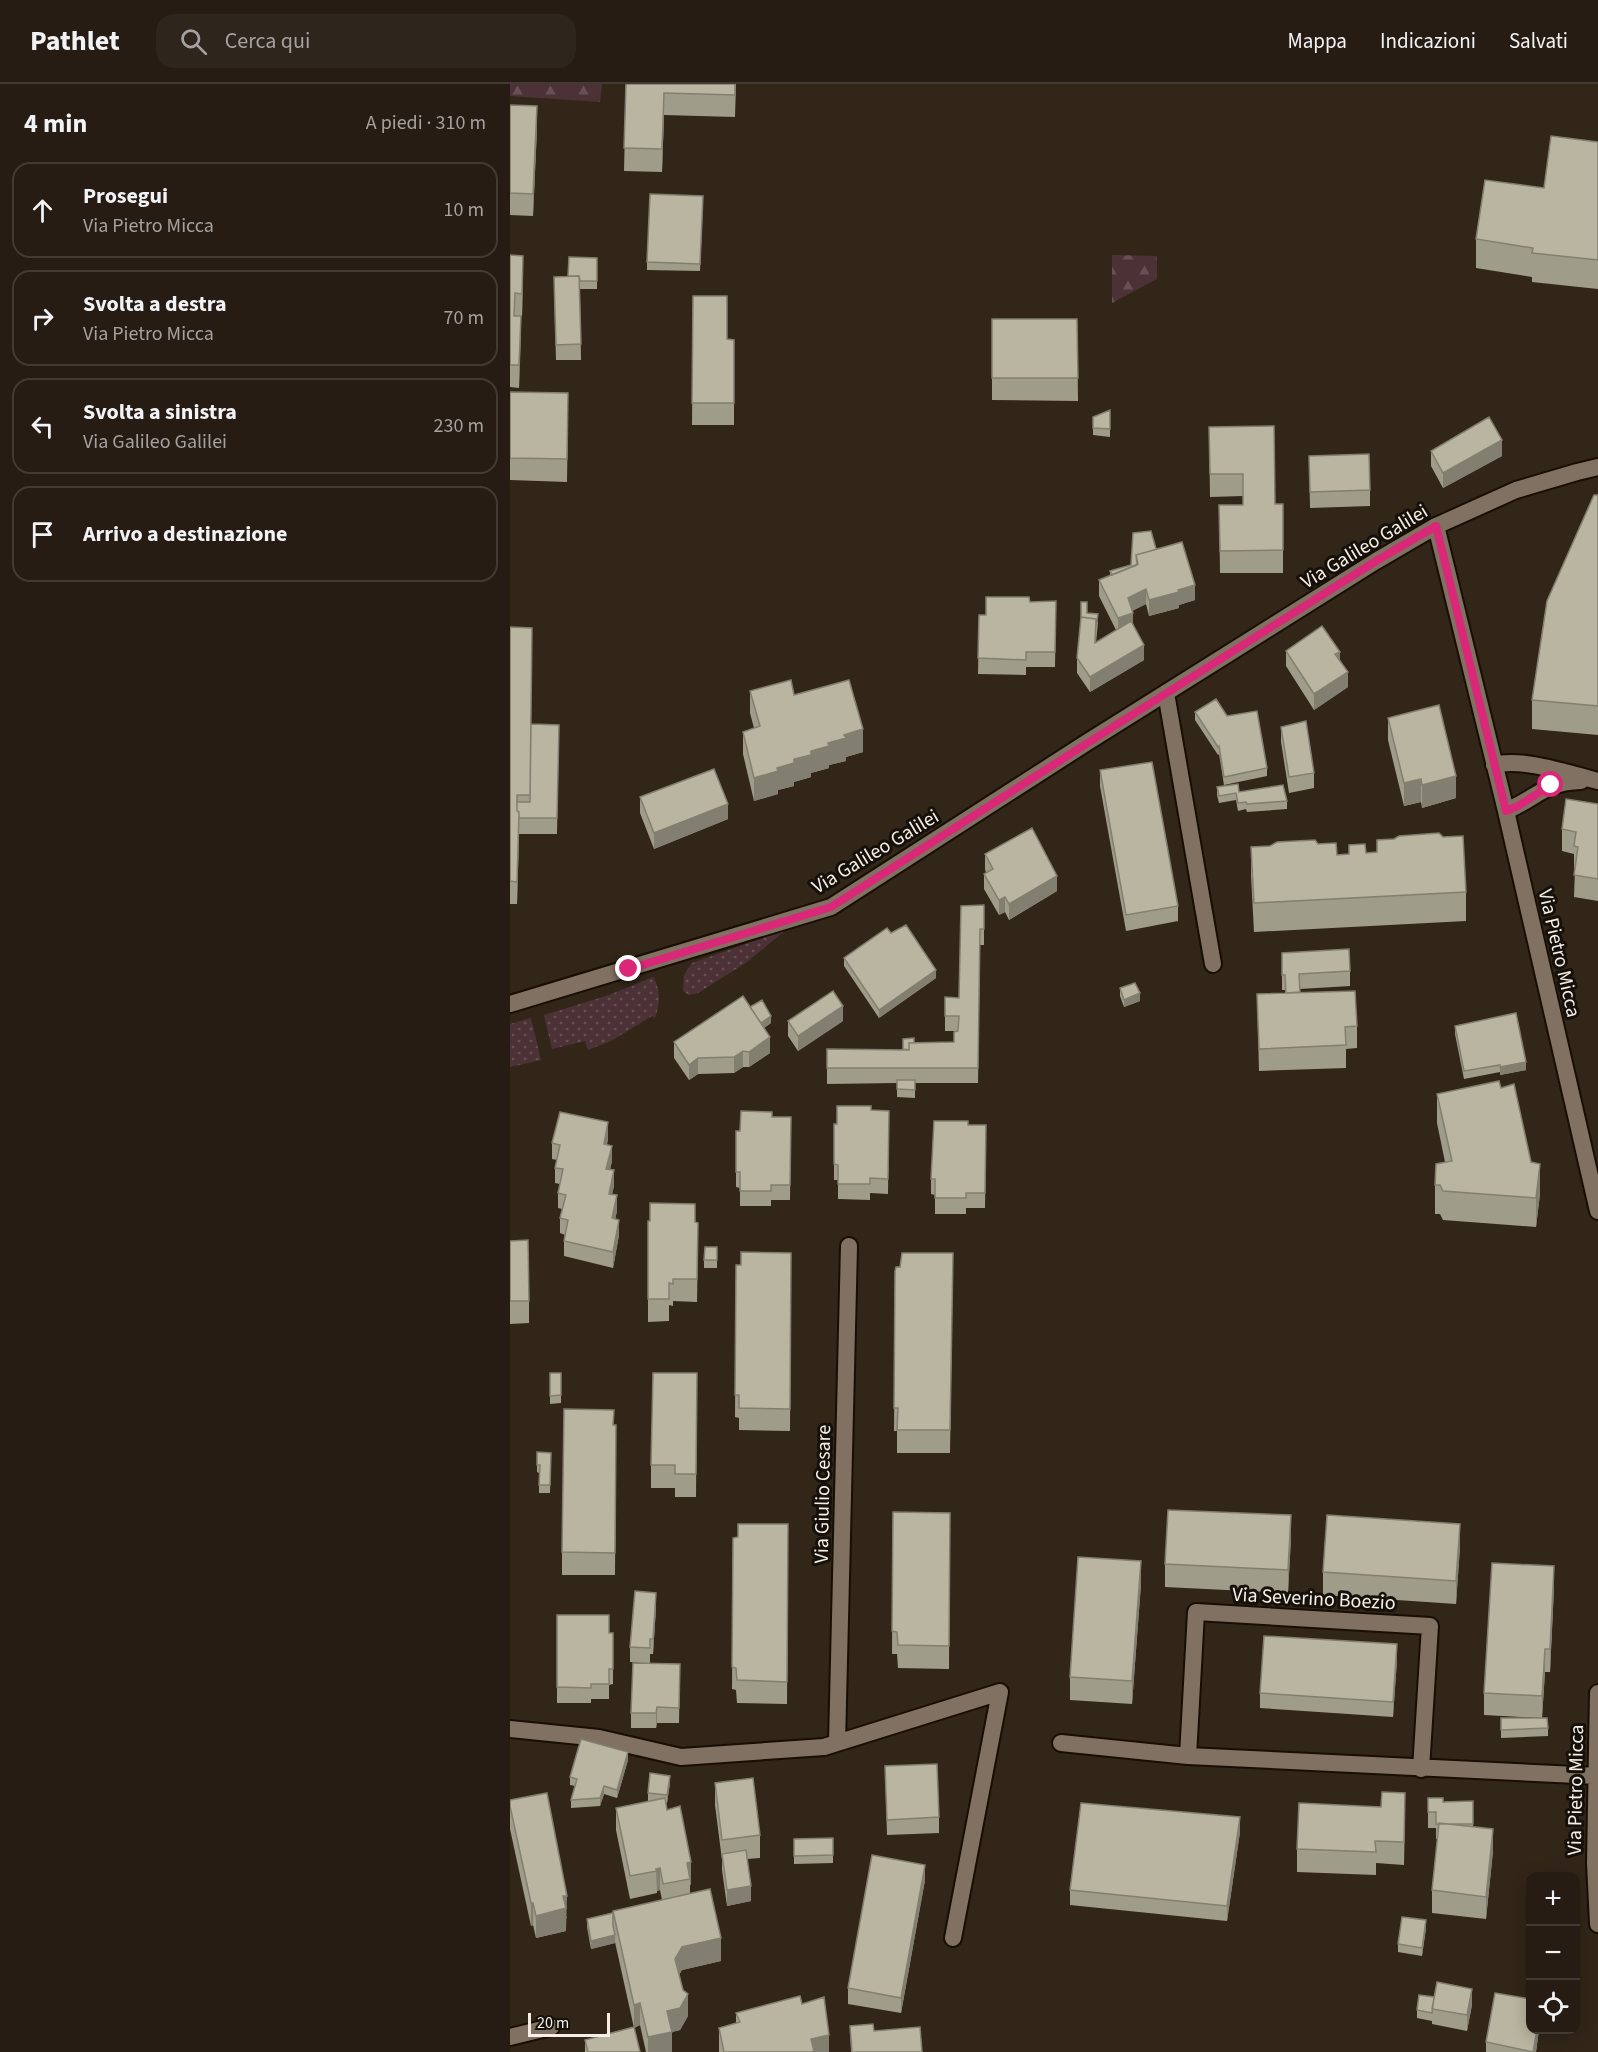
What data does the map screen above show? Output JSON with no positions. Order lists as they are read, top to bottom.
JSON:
{
  "streets": {
    "street": [
      "Via Galileo Galilei",
      "Via Pietro Micca",
      "Via Giulio Cesare",
      "Via Severino Boezio"
    ]
  },
  "crossings": [
    ["Via Galileo Galilei", "Via Pietro Micca"]
  ],
  "scale_bar": "20 m",
  "page": {
    "header": "Pathlet",
    "search": "Cerca qui",
    "nav": ["Mappa", "Indicazioni", "Salvati"],
    "heading": ["4 min", "A piedi · 310 m"],
    "list": [
      ["Prosegui", "Via Pietro Micca", "10 m"],
      ["Svolta a destra", "Via Pietro Micca", "70 m"],
      ["Svolta a sinistra", "Via Galileo Galilei", "230 m"],
      "Arrivo a destinazione"
    ],
    "map_buttons": ["+", "−"],
    "scale": "20 m"
  }
}
